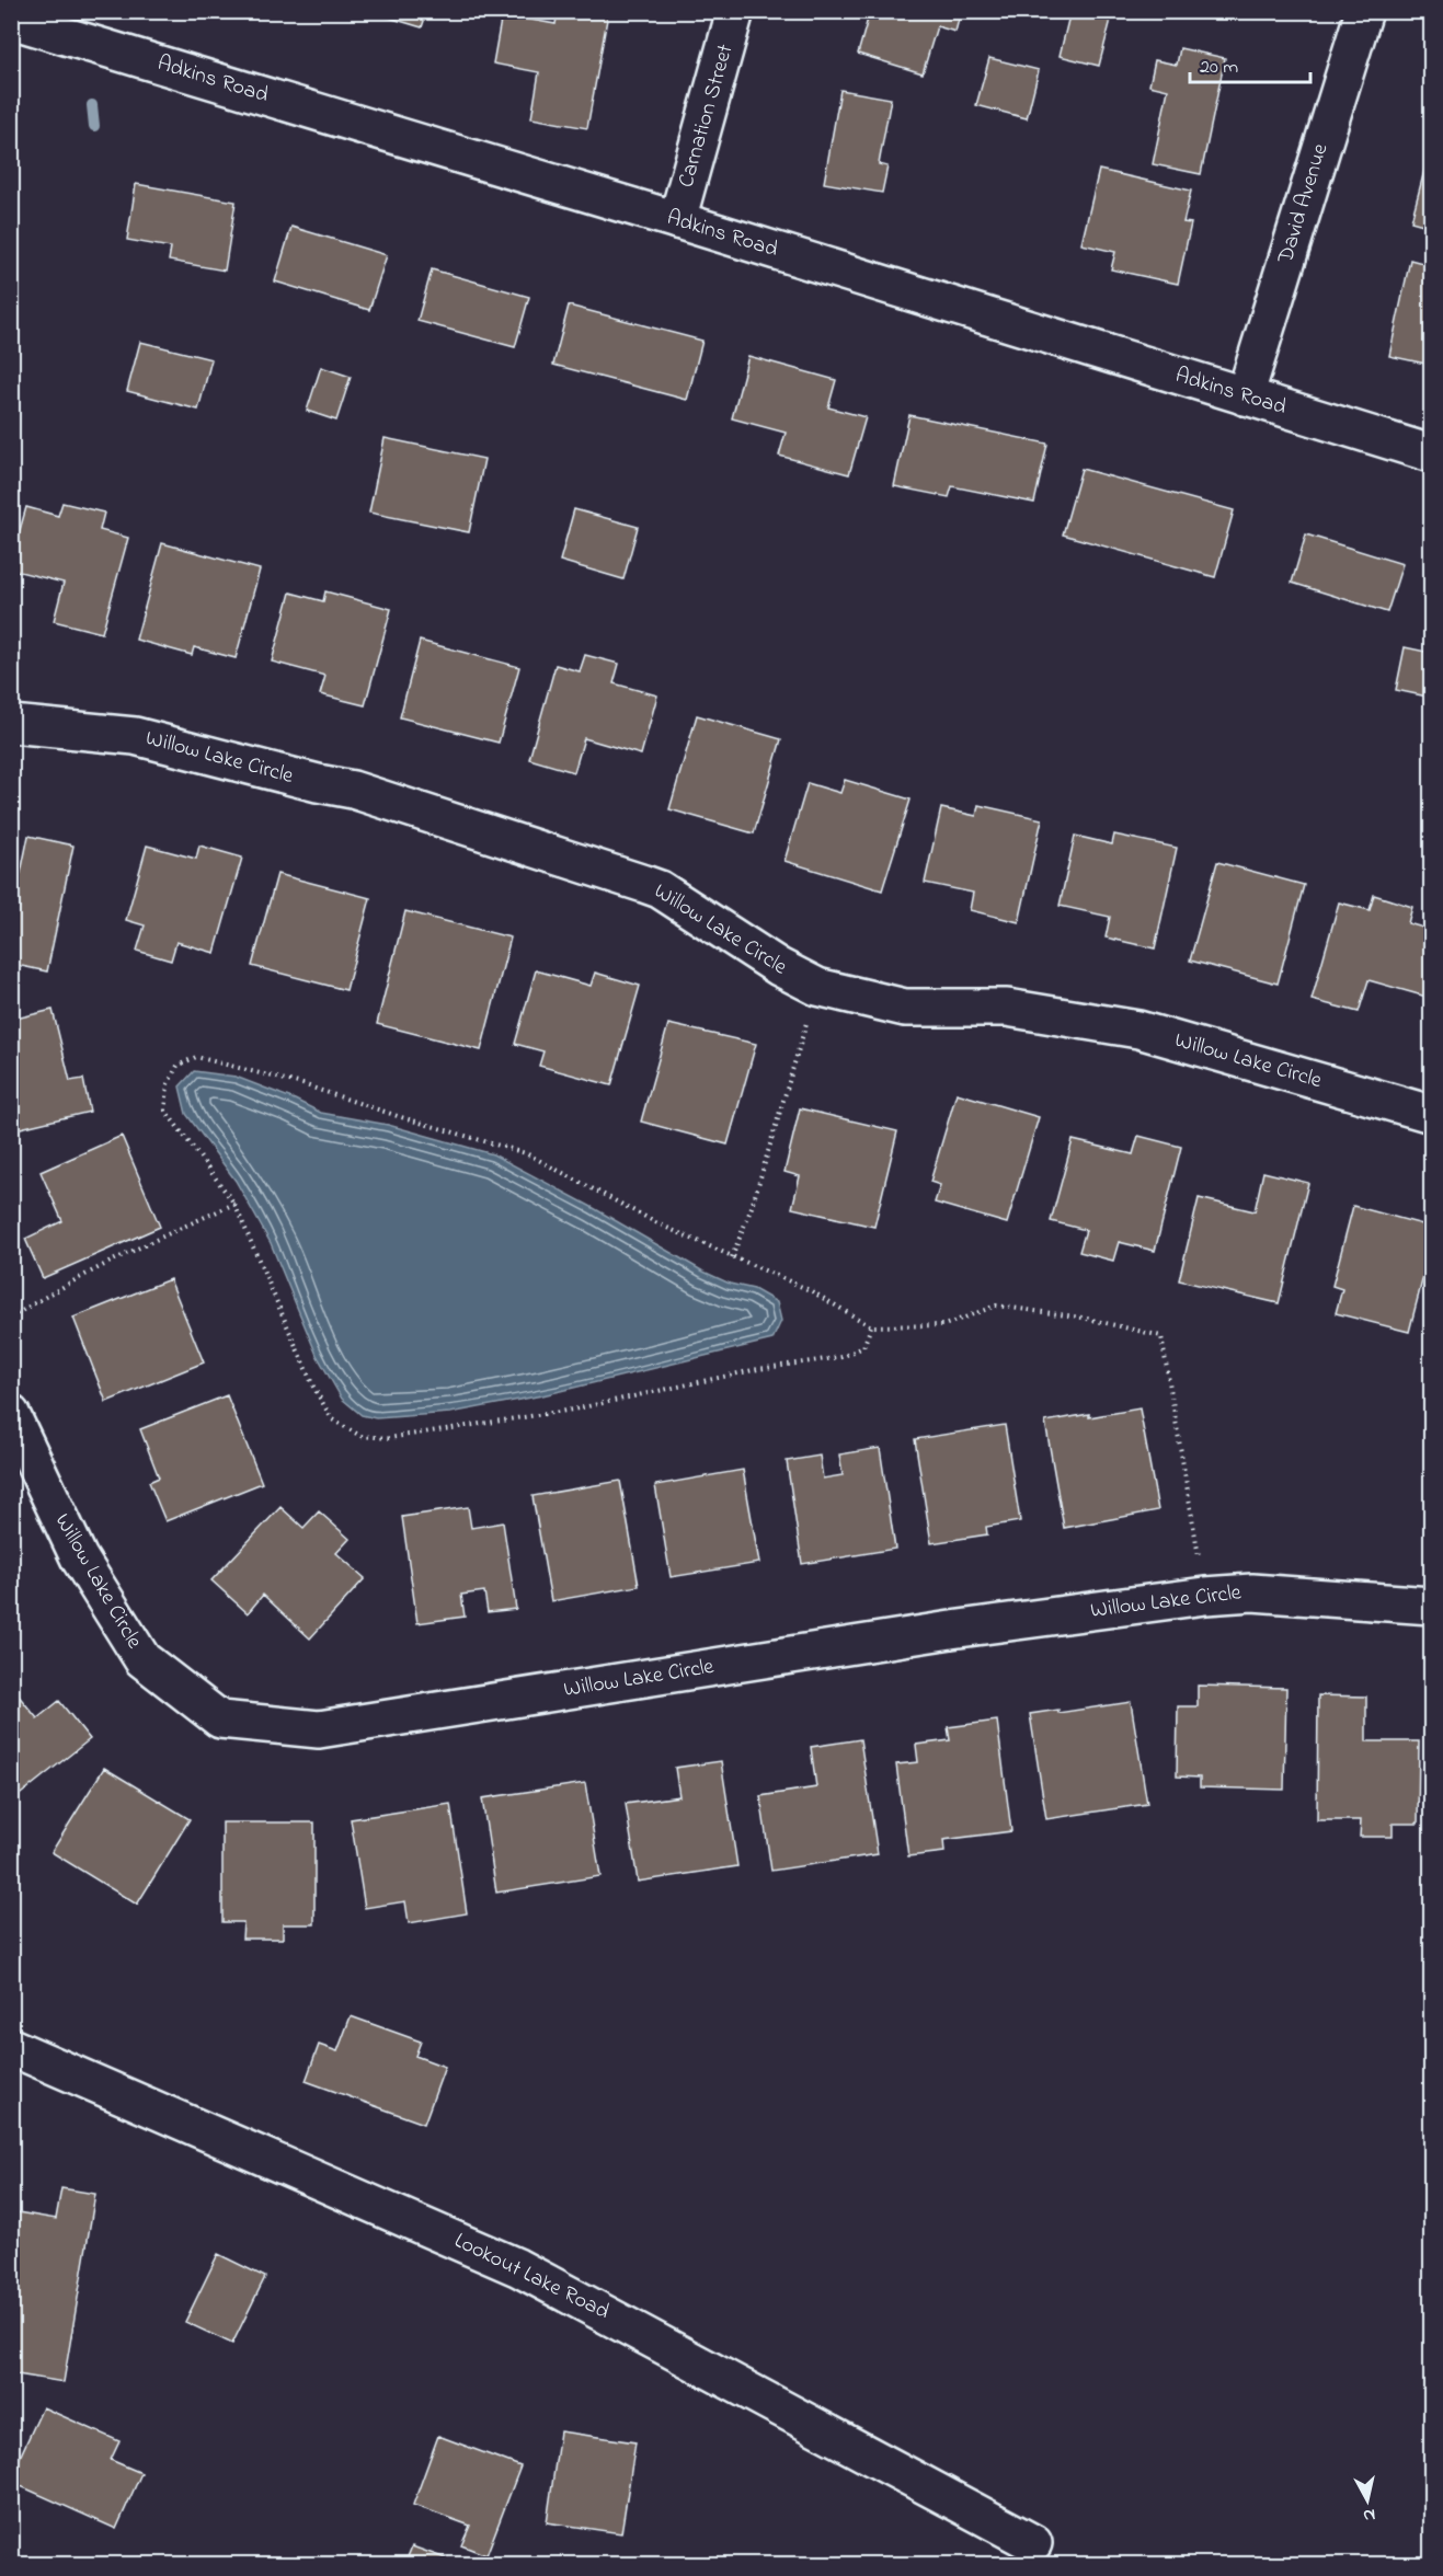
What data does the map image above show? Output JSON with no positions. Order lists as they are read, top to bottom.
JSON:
{
  "streets": {
    "street": [
      "Adkins Road",
      "Carnation Street",
      "David Avenue",
      "Willow Lake Circle",
      "Lookout Lake Road"
    ]
  },
  "crossings": [
    ["Adkins Road", "Carnation Street"],
    ["Adkins Road", "David Avenue"]
  ],
  "scale_bar": "20 m",
  "north": "bottom"
}
